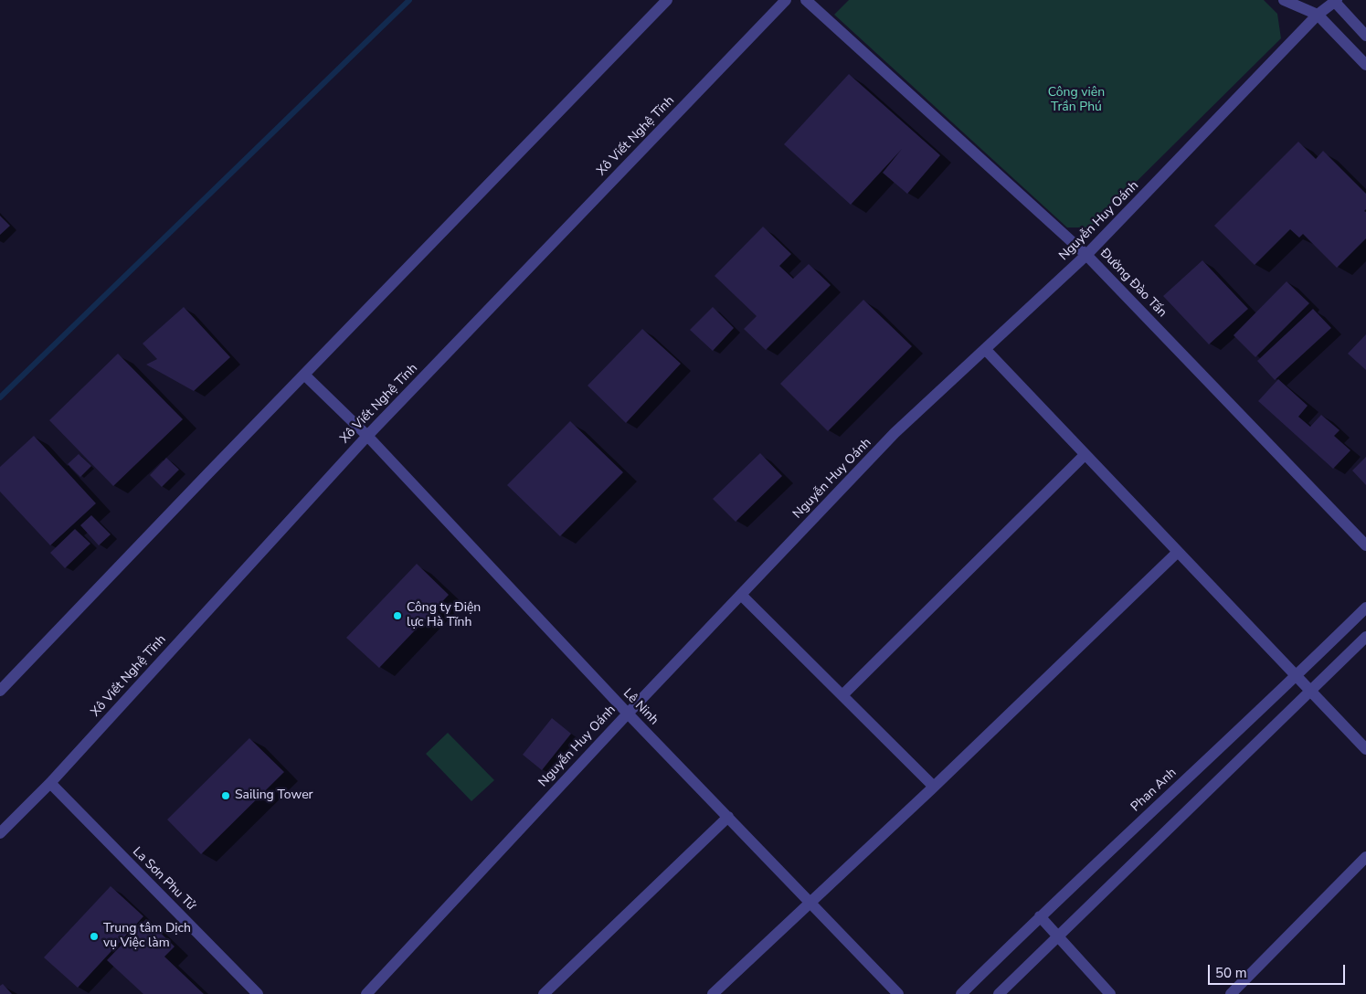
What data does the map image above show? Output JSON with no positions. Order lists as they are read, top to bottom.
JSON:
{
  "streets": {
    "street": [
      "Xô Viết Nghệ Tĩnh",
      "Nguyễn Huy Oánh",
      "Đường Đào Tấn",
      "Lê Ninh",
      "Phan Anh",
      "La Sơn Phu Tử"
    ]
  },
  "crossings": [
    ["Xô Viết Nghệ Tĩnh", "Lê Ninh"],
    ["Xô Viết Nghệ Tĩnh", "La Sơn Phu Tử"],
    ["Nguyễn Huy Oánh", "Đường Đào Tấn"],
    ["Nguyễn Huy Oánh", "Lê Ninh"]
  ],
  "parks": ["Công viên Trần Phú"],
  "places": ["Công ty Điện lực Hà Tĩnh", "Sailing Tower", "Trung tâm Dịch vụ Việc làm"],
  "scale_bar": "50 m"
}
